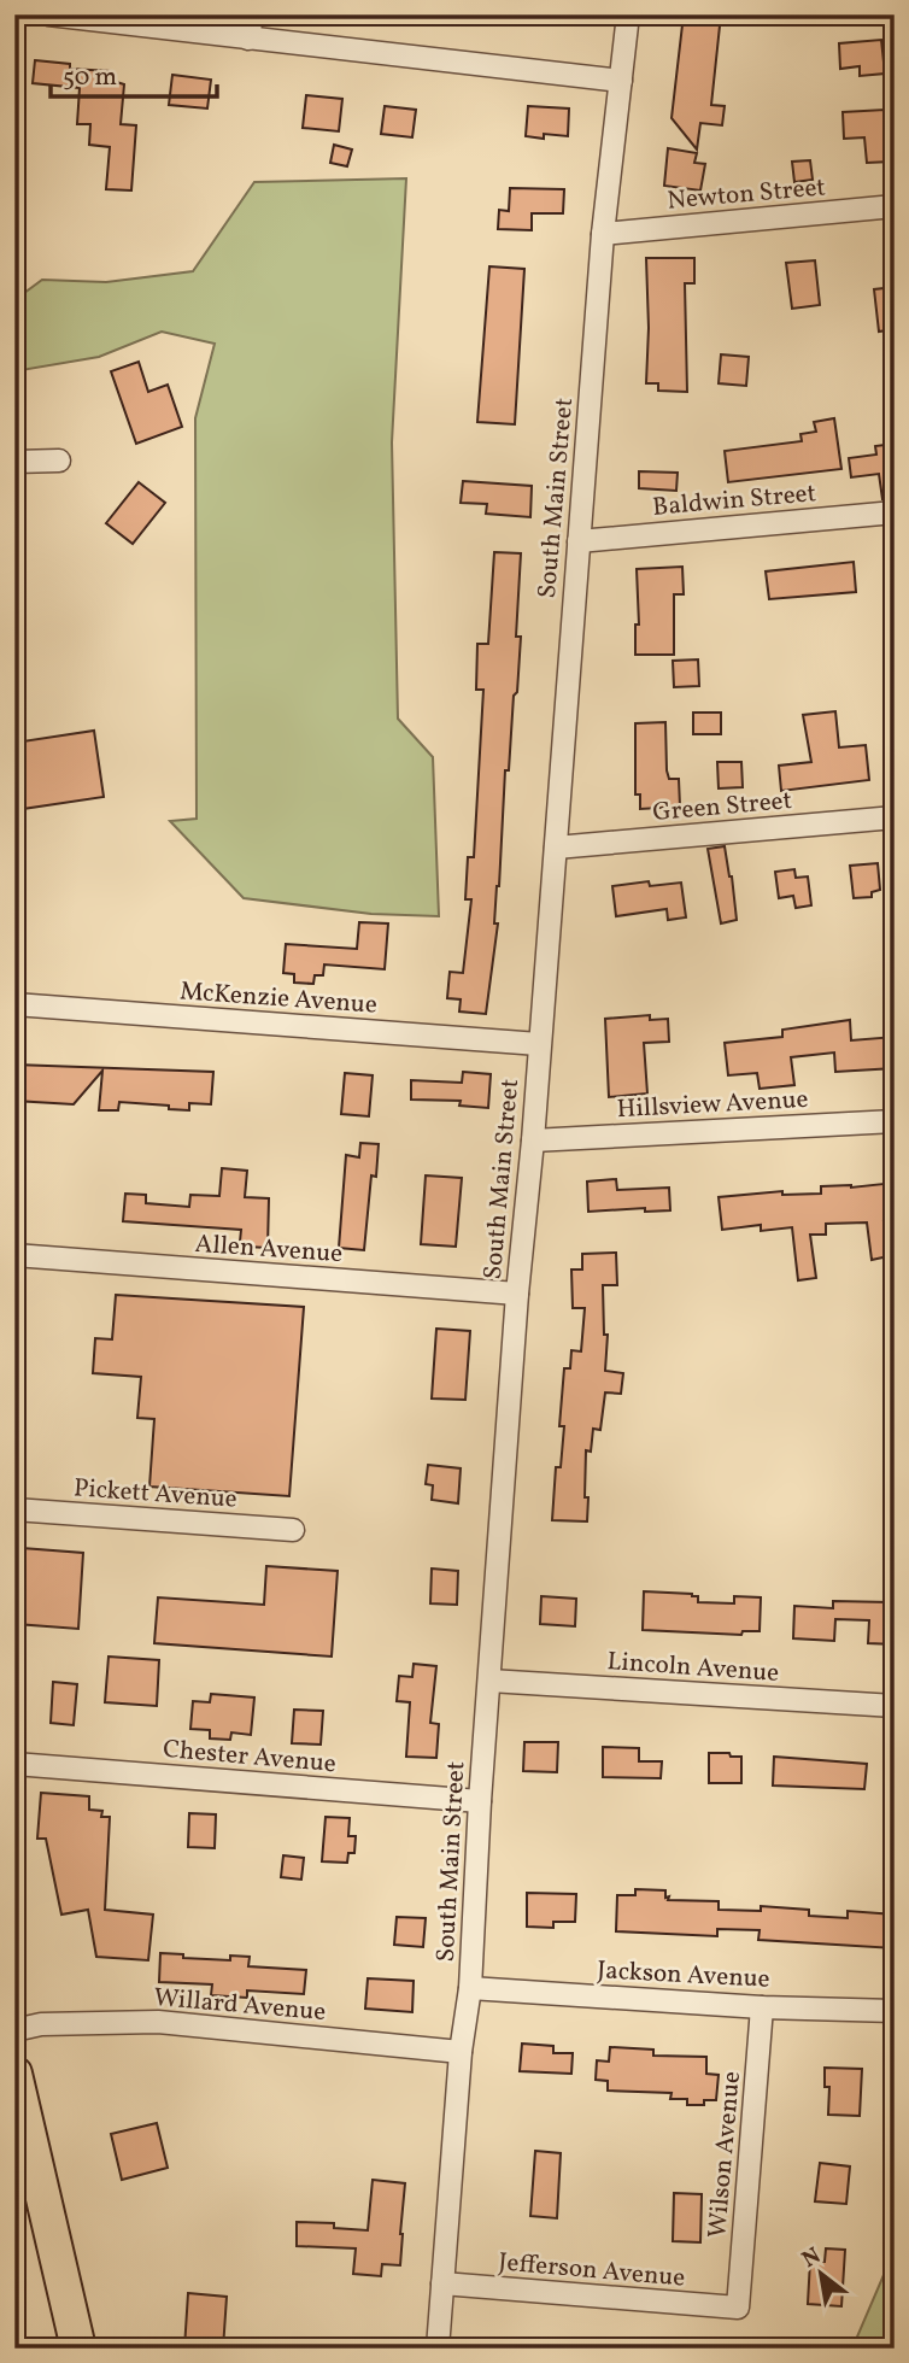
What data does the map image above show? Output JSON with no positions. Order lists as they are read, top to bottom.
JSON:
{
  "streets": {
    "street": [
      "Newton Street",
      "South Main Street",
      "Baldwin Street",
      "Green Street",
      "McKenzie Avenue",
      "Hillsview Avenue",
      "Allen Avenue",
      "Pickett Avenue",
      "Lincoln Avenue",
      "Chester Avenue",
      "Jackson Avenue",
      "Willard Avenue",
      "Wilson Avenue",
      "Jefferson Avenue"
    ]
  },
  "crossings": [
    ["Newton Street", "South Main Street"],
    ["South Main Street", "Baldwin Street"],
    ["South Main Street", "Green Street"],
    ["South Main Street", "McKenzie Avenue"],
    ["South Main Street", "Hillsview Avenue"],
    ["South Main Street", "Allen Avenue"],
    ["South Main Street", "Lincoln Avenue"],
    ["South Main Street", "Chester Avenue"],
    ["South Main Street", "Jackson Avenue"],
    ["South Main Street", "Willard Avenue"],
    ["South Main Street", "Jefferson Avenue"],
    ["Jackson Avenue", "Wilson Avenue"],
    ["Wilson Avenue", "Jefferson Avenue"]
  ],
  "scale_bar": "50 m",
  "north": "top left"
}
